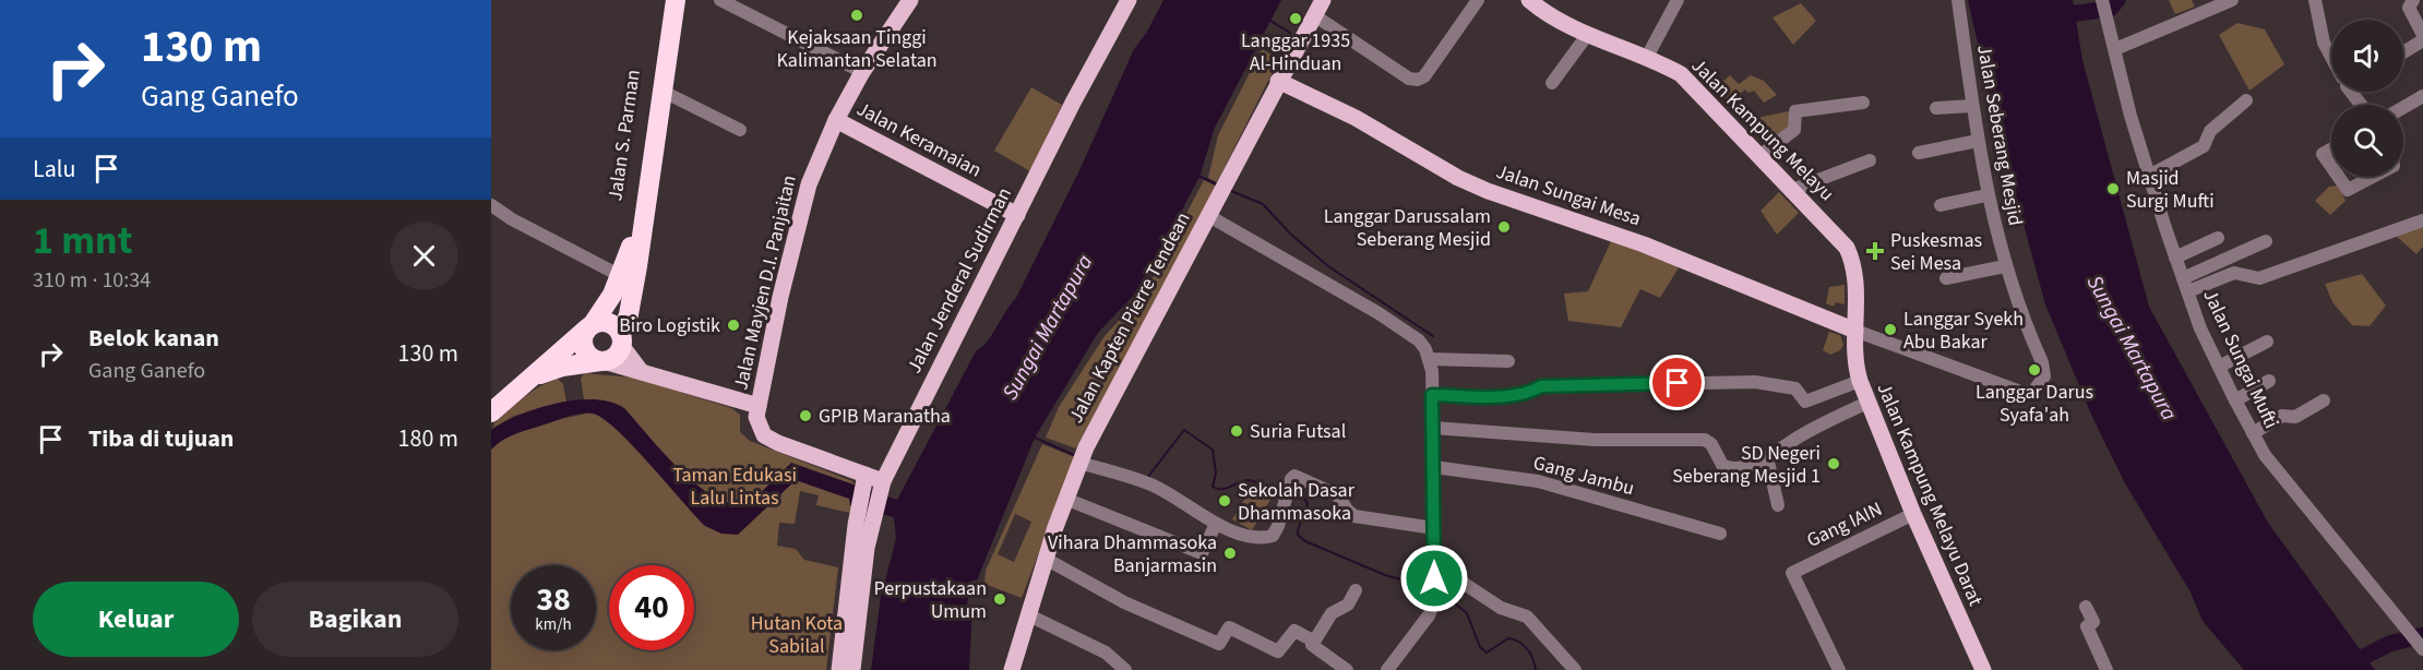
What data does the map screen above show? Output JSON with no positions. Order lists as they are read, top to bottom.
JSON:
{
  "streets": {
    "highway": ["Jalan S. Parman"],
    "main road": [
      "Jalan Kampung Melayu",
      "Jalan Keramaian",
      "Jalan Sungai Mesa",
      "Jalan Jenderal Sudirman",
      "Jalan Mayjen D.I. Panjaitan",
      "Jalan Kapten Pierre Tendean",
      "Jalan Kampung Melayu Darat"
    ],
    "street": [
      "Jalan Seberang Mesjid",
      "Jalan Sungai Mufti",
      "Gang Jambu",
      "Gang IAIN"
    ]
  },
  "crossings": [
    ["Jalan Kampung Melayu", "Jalan Seberang Mesjid"],
    ["Jalan Kampung Melayu", "Jalan Sungai Mesa"],
    ["Jalan Kampung Melayu", "Jalan Kampung Melayu Darat"],
    ["Jalan Seberang Mesjid", "Jalan Sungai Mesa"],
    ["Jalan Seberang Mesjid", "Jalan Kampung Melayu Darat"],
    ["Jalan Keramaian", "Jalan Jenderal Sudirman"],
    ["Jalan Keramaian", "Jalan Mayjen D.I. Panjaitan"],
    ["Jalan Sungai Mesa", "Jalan Kapten Pierre Tendean"],
    ["Jalan Sungai Mesa", "Jalan Kampung Melayu Darat"],
    ["Jalan Kampung Melayu Darat", "Gang IAIN"]
  ],
  "water": ["Sungai Martapura"],
  "parks": ["Taman Edukasi Lalu Lintas", "Hutan Kota Sabilal"],
  "places": {
    "other": [
      "Kejaksaan Tinggi Kalimantan Selatan",
      "Langgar 1935 Al-Hinduan",
      "Masjid Surgi Mufti",
      "Langgar Darussalam Seberang Mesjid",
      "Biro Logistik",
      "Langgar Syekh Abu Bakar",
      "Langgar Darus Syafa'ah",
      "GPIB Maranatha",
      "Suria Futsal",
      "SD Negeri Seberang Mesjid 1",
      "Sekolah Dasar Dhammasoka",
      "Vihara Dhammasoka Banjarmasin",
      "Perpustakaan Umum"
    ],
    "health": ["Puskesmas Sei Mesa"]
  },
  "page": {
    "turn": ["130 m", "Gang Ganefo"],
    "then": "Lalu",
    "heading": ["1 mnt", "310 m · 10:34"],
    "list": [
      {
        "name": "Belok kanan",
        "note": "Gang Ganefo",
        "value": "130 m"
      },
      {
        "name": "Tiba di tujuan",
        "value": "180 m"
      }
    ],
    "speed": "38 km/h",
    "limit": "40",
    "buttons": ["Keluar", "Bagikan"]
  }
}
